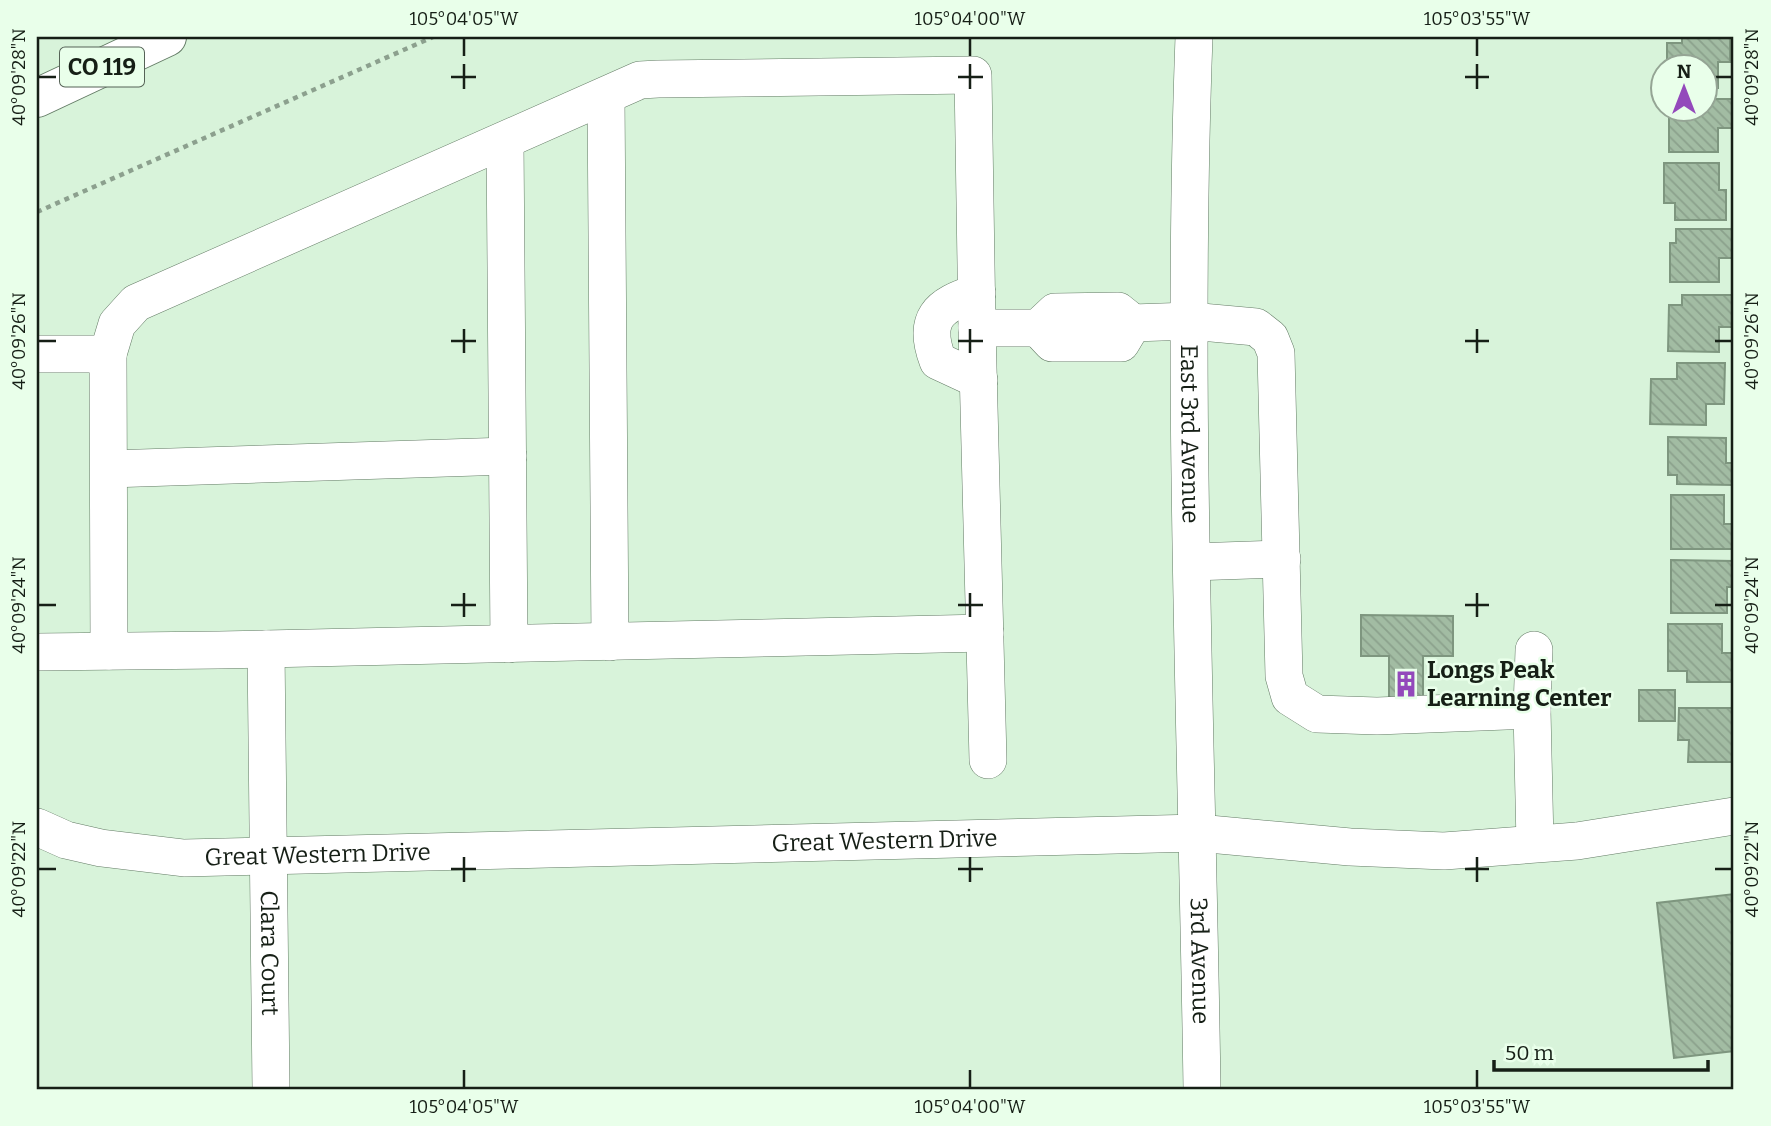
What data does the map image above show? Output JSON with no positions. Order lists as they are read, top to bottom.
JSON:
{
  "streets": {
    "highway": ["CO 119"],
    "street": [
      "East 3rd Avenue",
      "Great Western Drive",
      "Clara Court",
      "3rd Avenue"
    ]
  },
  "crossings": [
    ["East 3rd Avenue", "Great Western Drive"],
    ["East 3rd Avenue", "3rd Avenue"],
    ["Great Western Drive", "Clara Court"],
    ["Great Western Drive", "3rd Avenue"]
  ],
  "places": {
    "building": ["Longs Peak Learning Center"]
  },
  "scale_bar": "50 m",
  "north": "top",
  "coordinates": [
    "105°04'05\"W",
    "105°04'00\"W",
    "105°03'55\"W",
    "40°09'28\"N",
    "40°09'26\"N",
    "40°09'24\"N",
    "40°09'22\"N"
  ]
}
